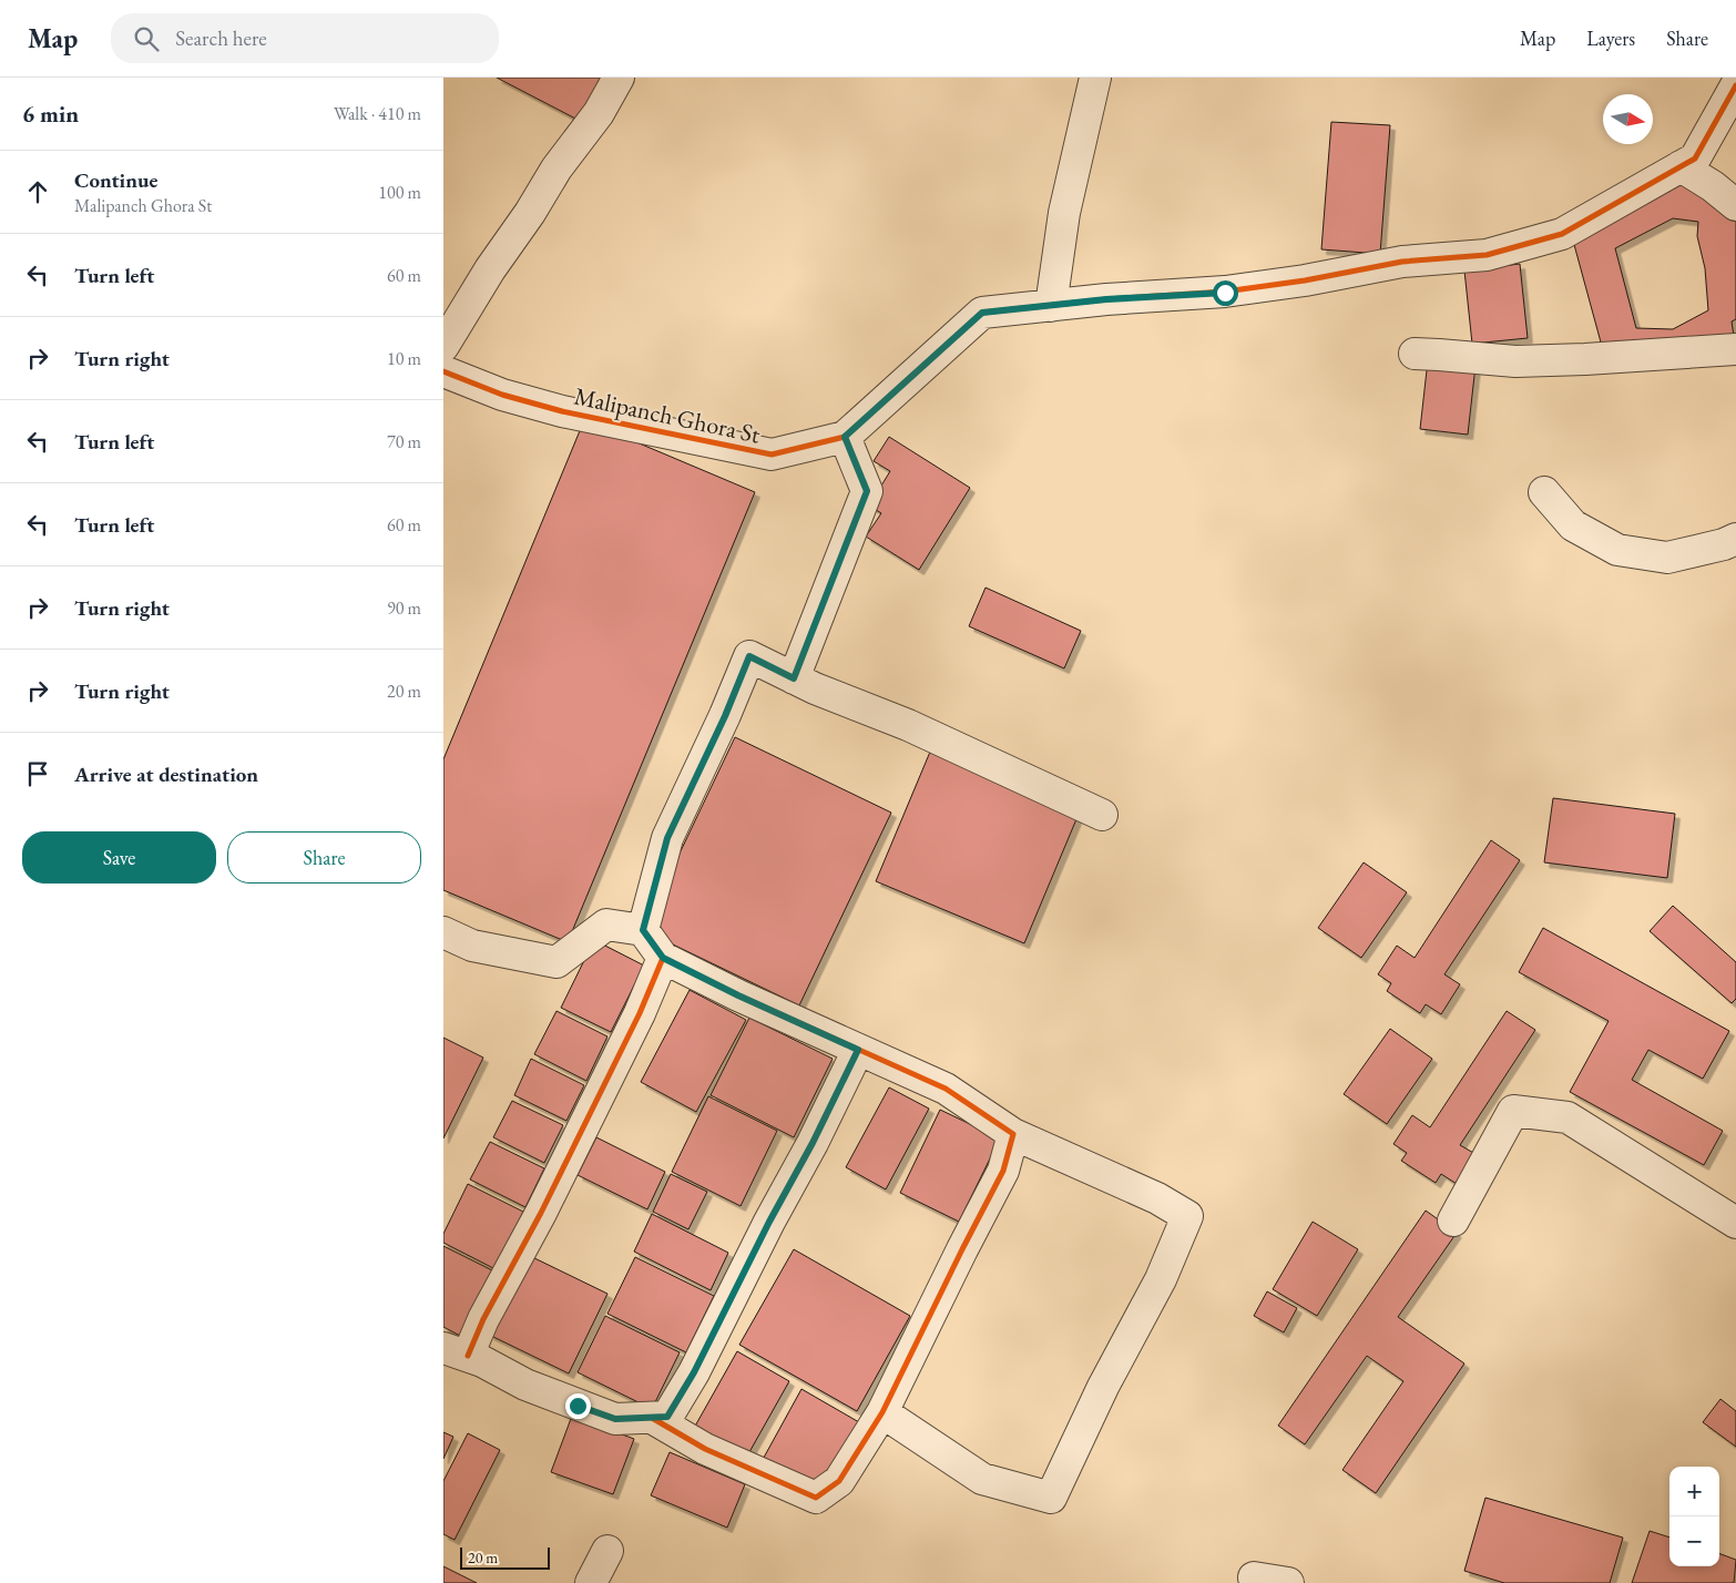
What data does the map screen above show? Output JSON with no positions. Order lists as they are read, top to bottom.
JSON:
{
  "streets": {
    "street": ["Malipanch Ghora St"]
  },
  "scale_bar": "20 m",
  "north": "right",
  "page": {
    "header": "Map",
    "search": "Search here",
    "nav": ["Map", "Layers", "Share"],
    "heading": ["6 min", "Walk · 410 m"],
    "list": [
      ["Continue", "Malipanch Ghora St", "100 m"],
      ["Turn left", "60 m"],
      ["Turn right", "10 m"],
      ["Turn left", "70 m"],
      ["Turn left", "60 m"],
      ["Turn right", "90 m"],
      ["Turn right", "20 m"],
      "Arrive at destination"
    ],
    "buttons": ["Save", "Share"],
    "map_buttons": ["+", "−"],
    "scale": "20 m"
  }
}
